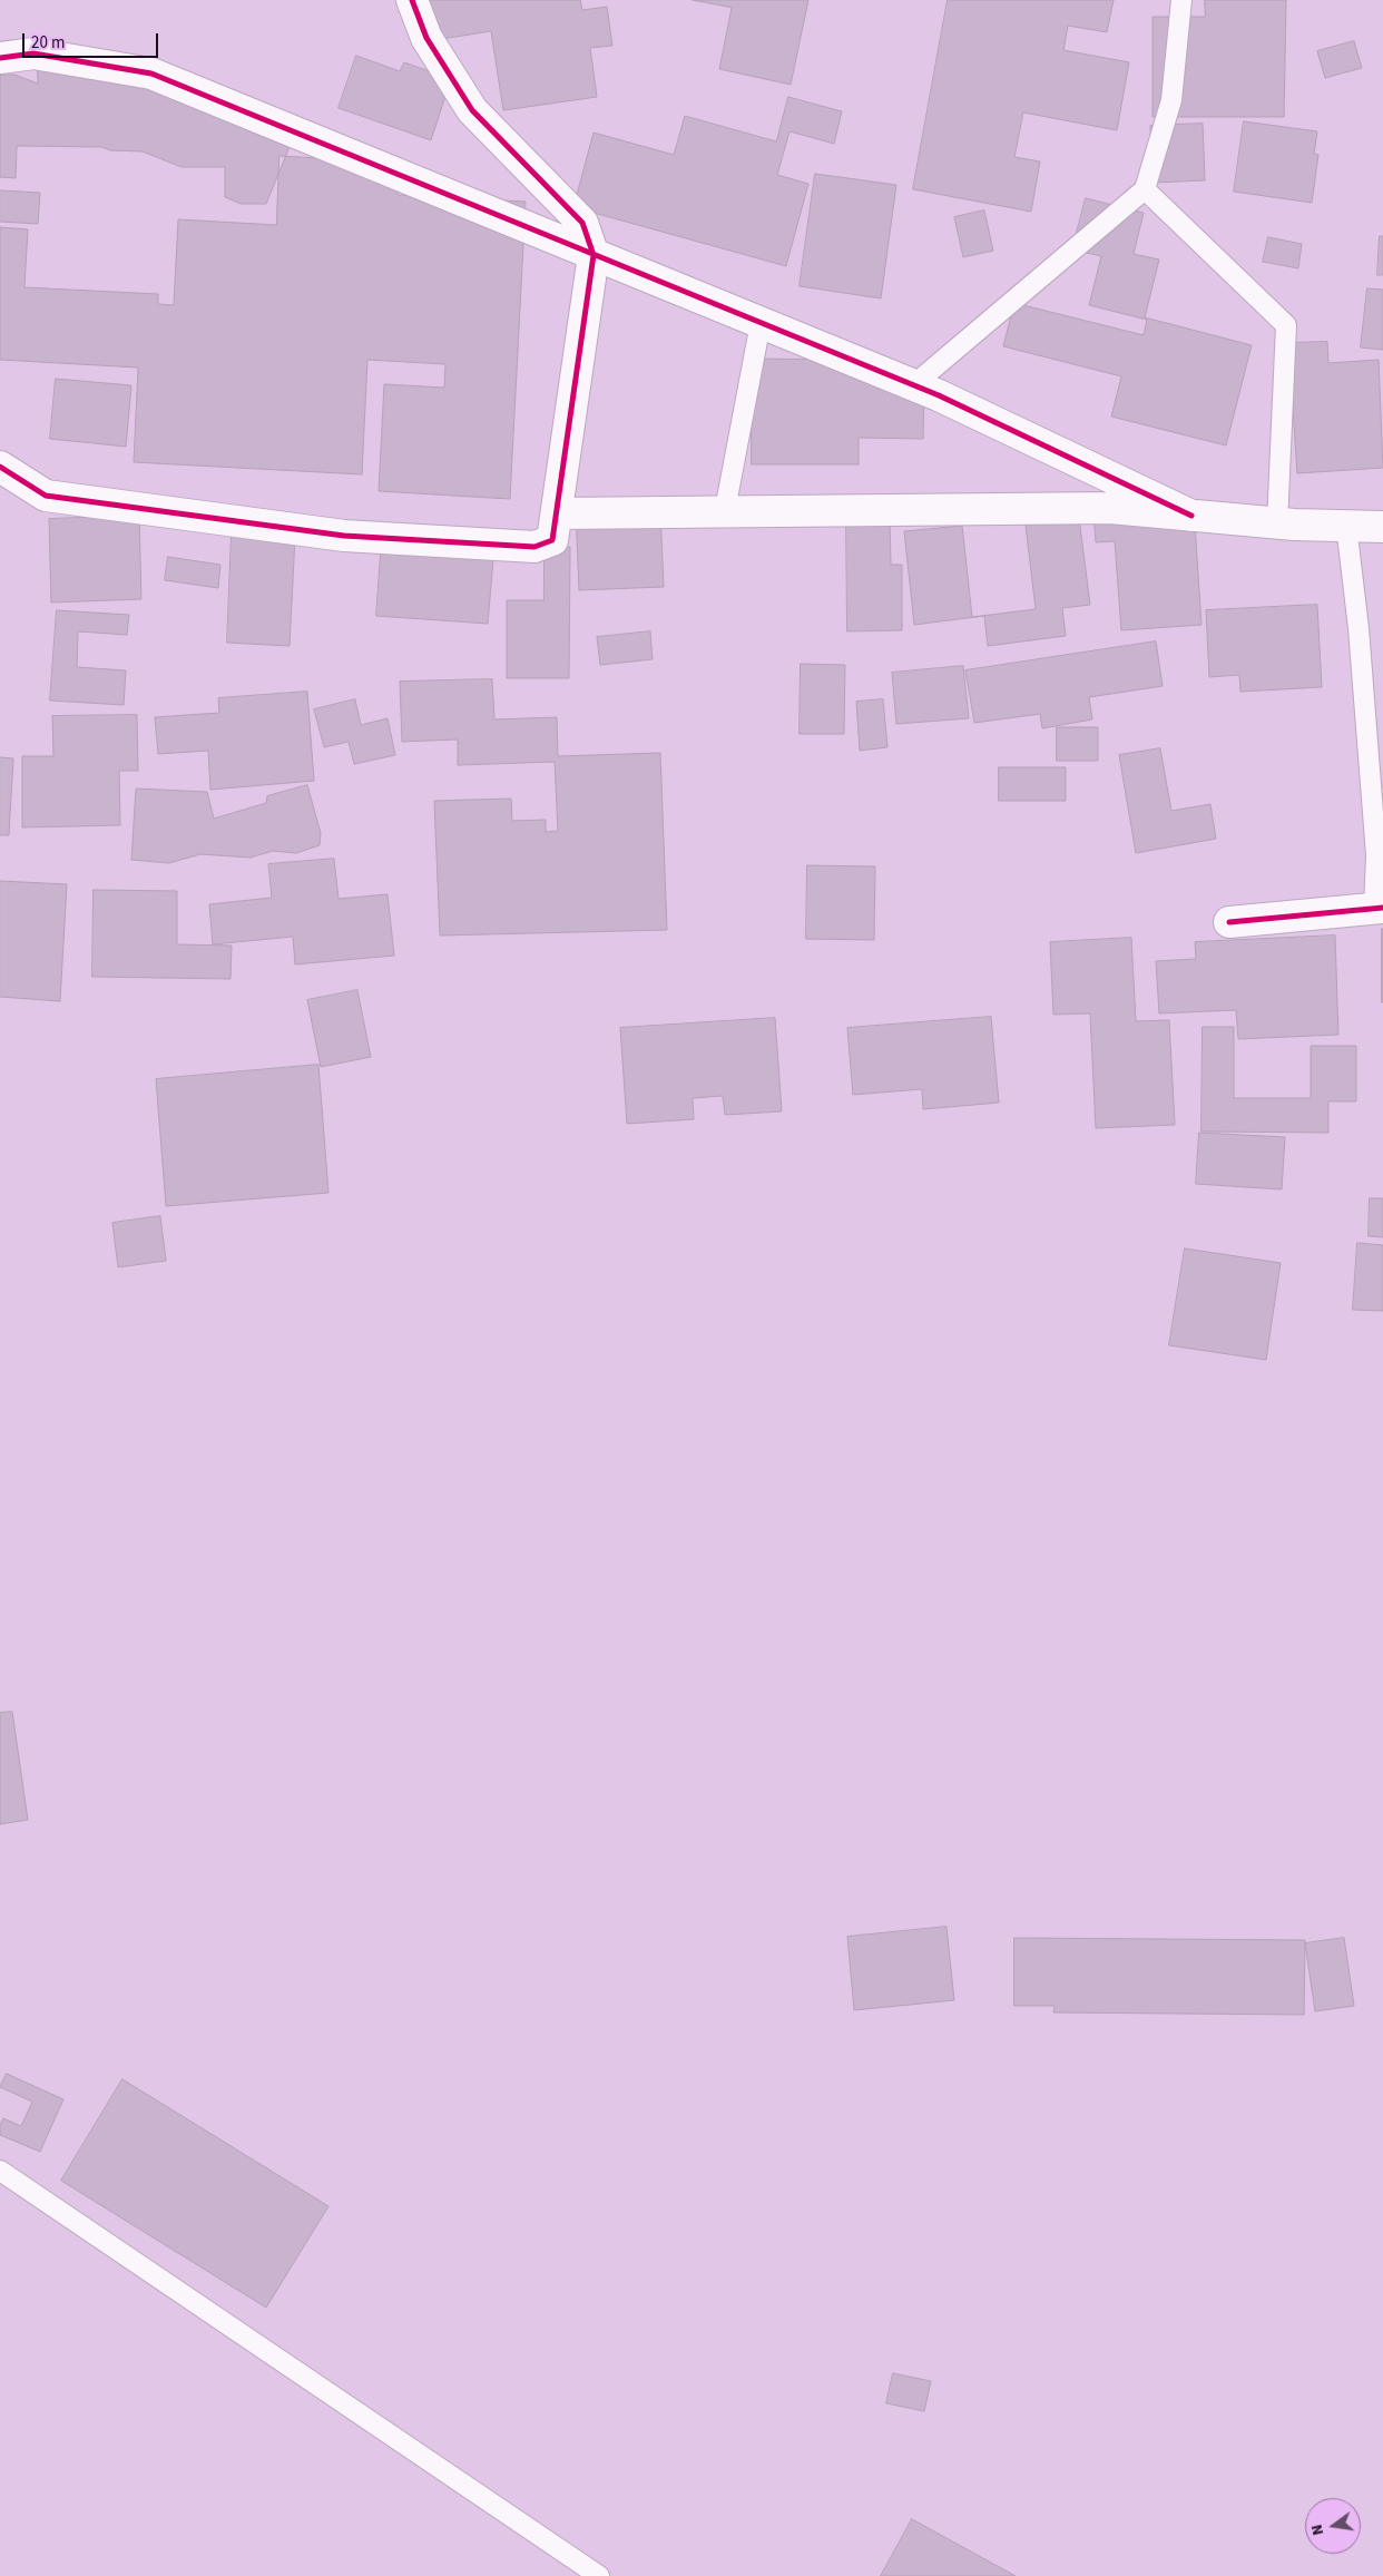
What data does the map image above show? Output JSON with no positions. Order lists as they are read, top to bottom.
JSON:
{
  "scale_bar": "20 m",
  "north": "left"
}
